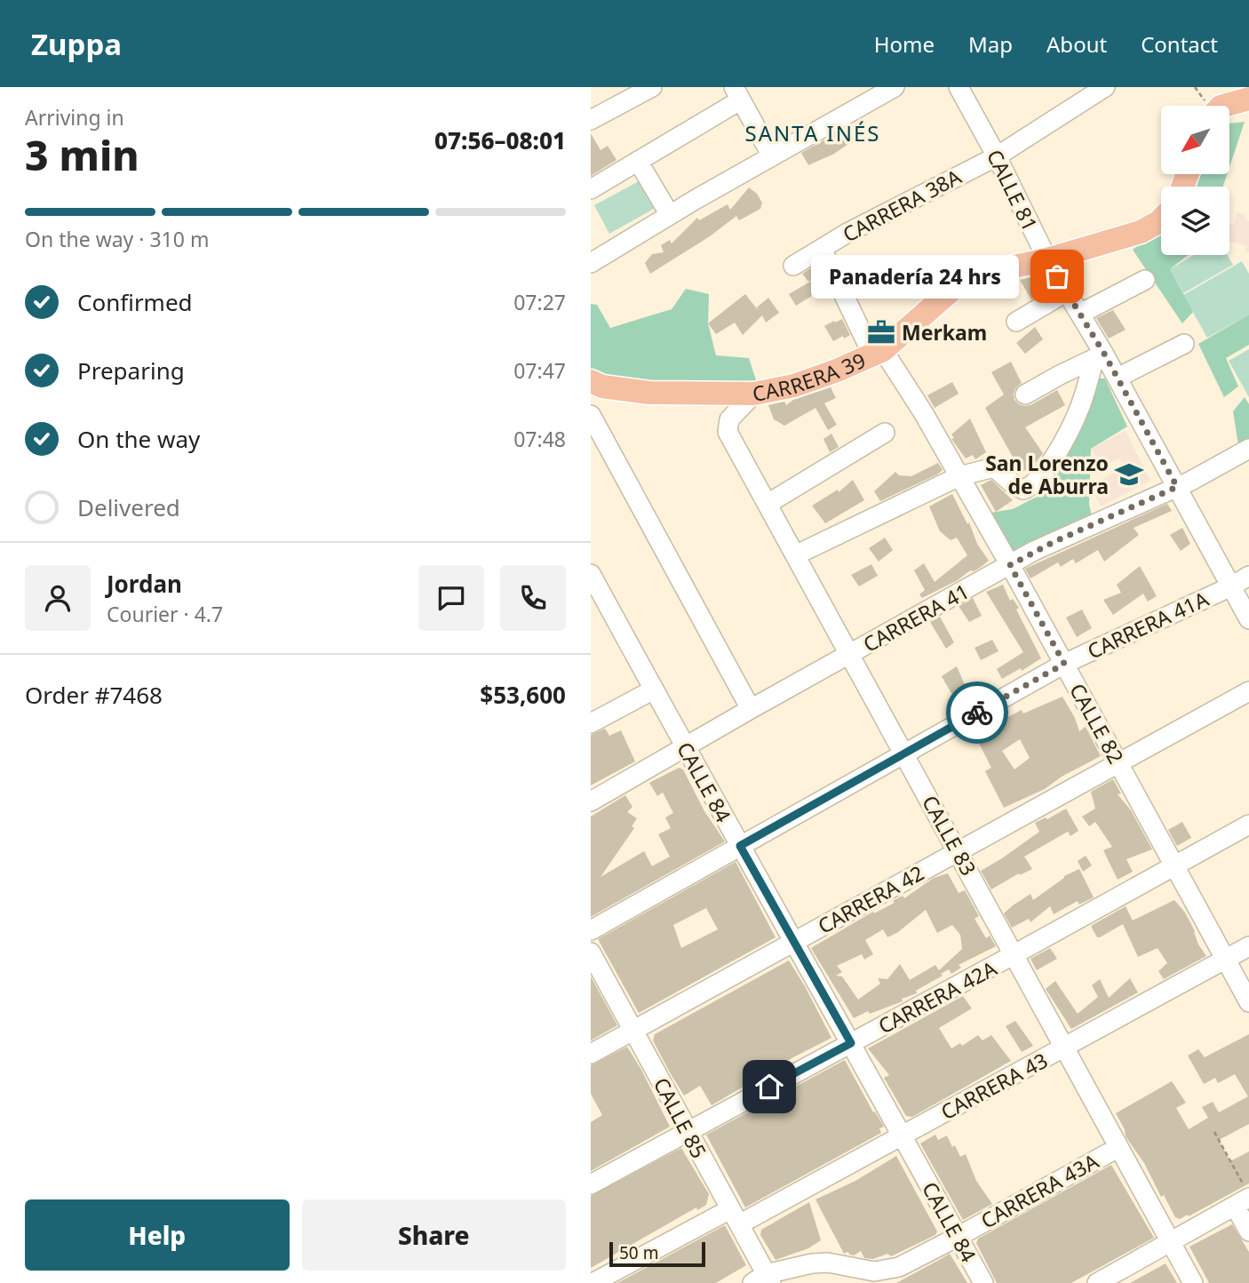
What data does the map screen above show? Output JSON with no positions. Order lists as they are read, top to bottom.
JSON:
{
  "streets": {
    "main road": ["CARRERA 39"],
    "street": [
      "CALLE 81",
      "CARRERA 38A",
      "CARRERA 41",
      "CARRERA 41A",
      "CALLE 82",
      "CALLE 84",
      "CALLE 83",
      "CARRERA 42",
      "CARRERA 42A",
      "CARRERA 43",
      "CALLE 85",
      "CARRERA 43A"
    ]
  },
  "crossings": [
    ["CALLE 81", "CARRERA 38A"],
    ["CALLE 81", "CARRERA 39"],
    ["CALLE 81", "CARRERA 41"],
    ["CALLE 81", "CARRERA 41A"],
    ["CARRERA 38A", "CALLE 82"],
    ["CARRERA 39", "CALLE 82"],
    ["CARRERA 39", "CALLE 83"],
    ["CARRERA 41", "CALLE 82"],
    ["CARRERA 41", "CALLE 84"],
    ["CARRERA 41", "CALLE 83"],
    ["CARRERA 41A", "CALLE 82"],
    ["CARRERA 41A", "CALLE 84"],
    ["CARRERA 41A", "CALLE 83"],
    ["CALLE 82", "CARRERA 42"],
    ["CALLE 82", "CARRERA 42A"],
    ["CALLE 82", "CARRERA 43"],
    ["CALLE 84", "CARRERA 42"],
    ["CALLE 84", "CARRERA 42A"],
    ["CALLE 84", "CARRERA 43"],
    ["CALLE 84", "CARRERA 43A"],
    ["CALLE 83", "CARRERA 42"],
    ["CALLE 83", "CARRERA 42A"],
    ["CALLE 83", "CARRERA 43"],
    ["CALLE 83", "CARRERA 43A"],
    ["CARRERA 42", "CALLE 85"],
    ["CARRERA 42A", "CALLE 85"],
    ["CARRERA 43", "CALLE 85"],
    ["CALLE 85", "CARRERA 43A"]
  ],
  "districts": ["SANTA INÉS"],
  "places": {
    "other": ["Panadería 24 hrs"],
    "office": ["Merkam"],
    "school or university": ["San Lorenzo de Aburra"]
  },
  "scale_bar": "50 m",
  "north": "bottom left",
  "page": {
    "header": "Zuppa",
    "nav": [
      "Home",
      "Map",
      "About",
      "Contact"
    ],
    "heading": ["3 min", "Arriving in", "07:56–08:01"],
    "panel": [
      "Jordan",
      "Courier · 4.7",
      "Order #7468",
      "$53,600"
    ],
    "bar": "On the way · 310 m",
    "bubble": "Panadería 24 hrs",
    "list": [
      ["Confirmed", "07:27"],
      ["Preparing", "07:47"],
      ["On the way", "07:48"],
      "Delivered"
    ],
    "buttons": ["Help", "Share"],
    "scale": "50 m"
  }
}
